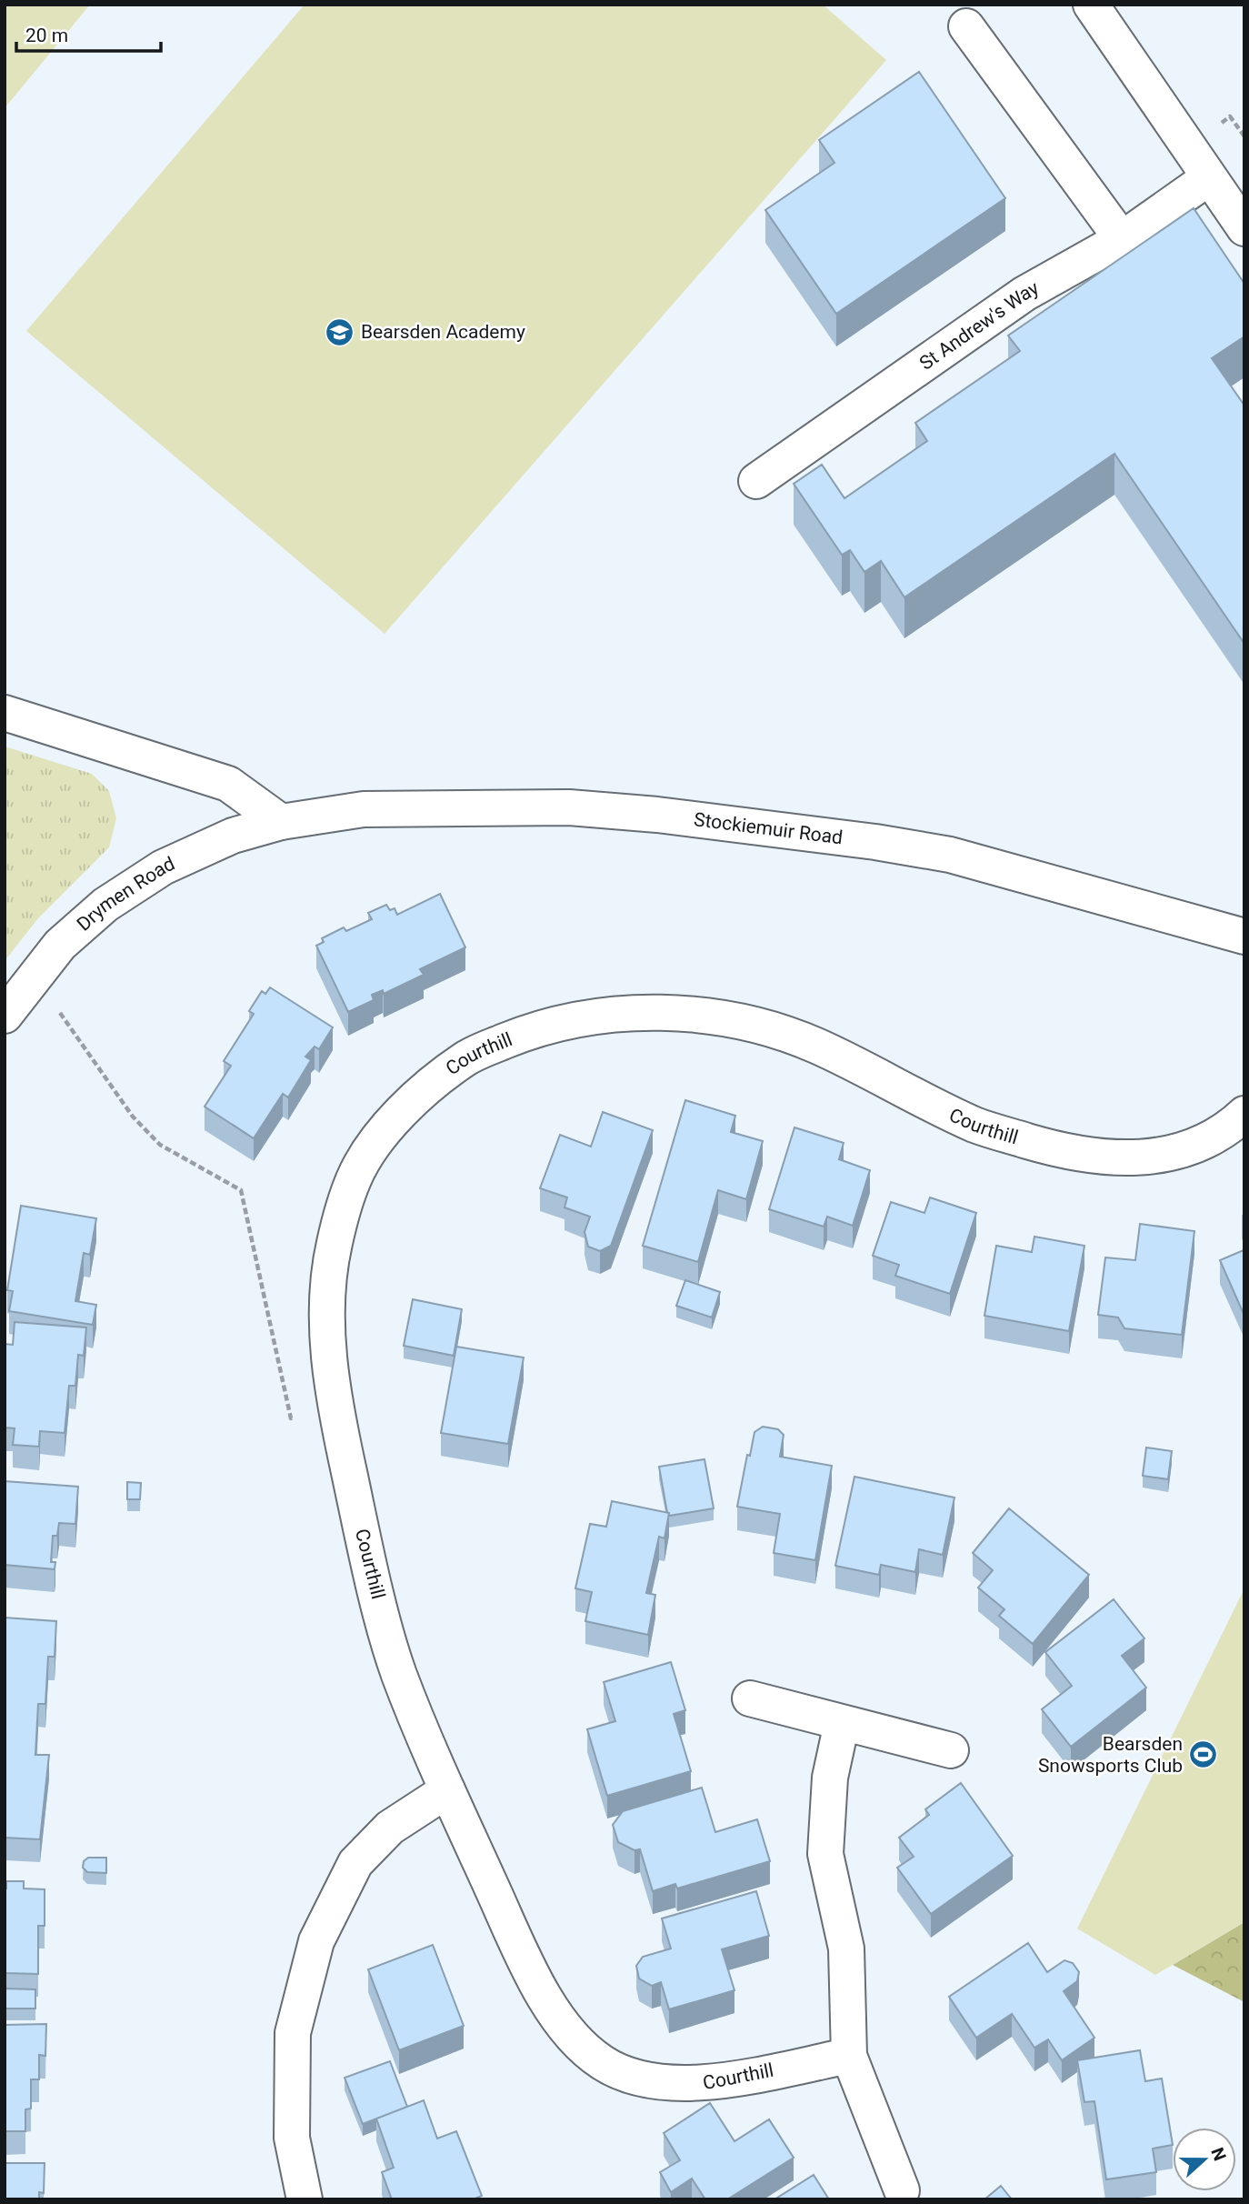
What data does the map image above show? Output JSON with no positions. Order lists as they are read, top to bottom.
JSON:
{
  "streets": {
    "street": [
      "St Andrew's Way",
      "Stockiemuir Road",
      "Drymen Road",
      "Courthill"
    ]
  },
  "crossings": [
    ["Stockiemuir Road", "Drymen Road"]
  ],
  "places": {
    "school or university": ["Bearsden Academy"],
    "sports": ["Bearsden Snowsports Club"]
  },
  "scale_bar": "20 m",
  "north": "right"
}
